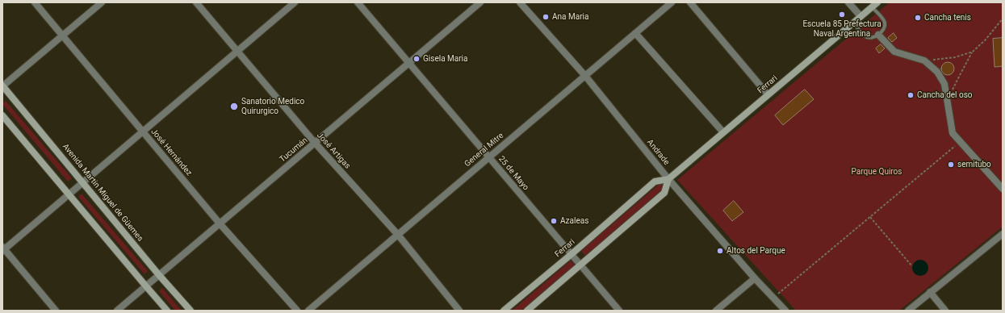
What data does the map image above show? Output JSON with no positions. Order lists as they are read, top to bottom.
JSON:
{
  "streets": {
    "main road": ["Ferrari", "Avenida Martin Miguel de Güemes"],
    "street": [
      "Tucumán",
      "General Mitre",
      "José Artigas",
      "José Hernández",
      "Andrade",
      "25 de Mayo"
    ]
  },
  "crossings": [
    ["Ferrari", "Andrade"],
    ["Ferrari", "25 de Mayo"],
    ["Tucumán", "José Artigas"],
    ["Tucumán", "José Hernández"],
    ["Tucumán", "25 de Mayo"],
    ["Tucumán", "Avenida Martin Miguel de Güemes"],
    ["General Mitre", "José Artigas"],
    ["General Mitre", "Andrade"],
    ["General Mitre", "25 de Mayo"]
  ],
  "parks": ["Parque Quiros"],
  "places": [
    "Escuela 85 Prefectura Naval Argentina",
    "Ana Maria",
    "Cancha tenis",
    "Gisela Maria",
    "Cancha del oso",
    "Sanatorio Medico Quirurgico",
    "semitubo",
    "Azaleas",
    "Altos del Parque"
  ]
}
